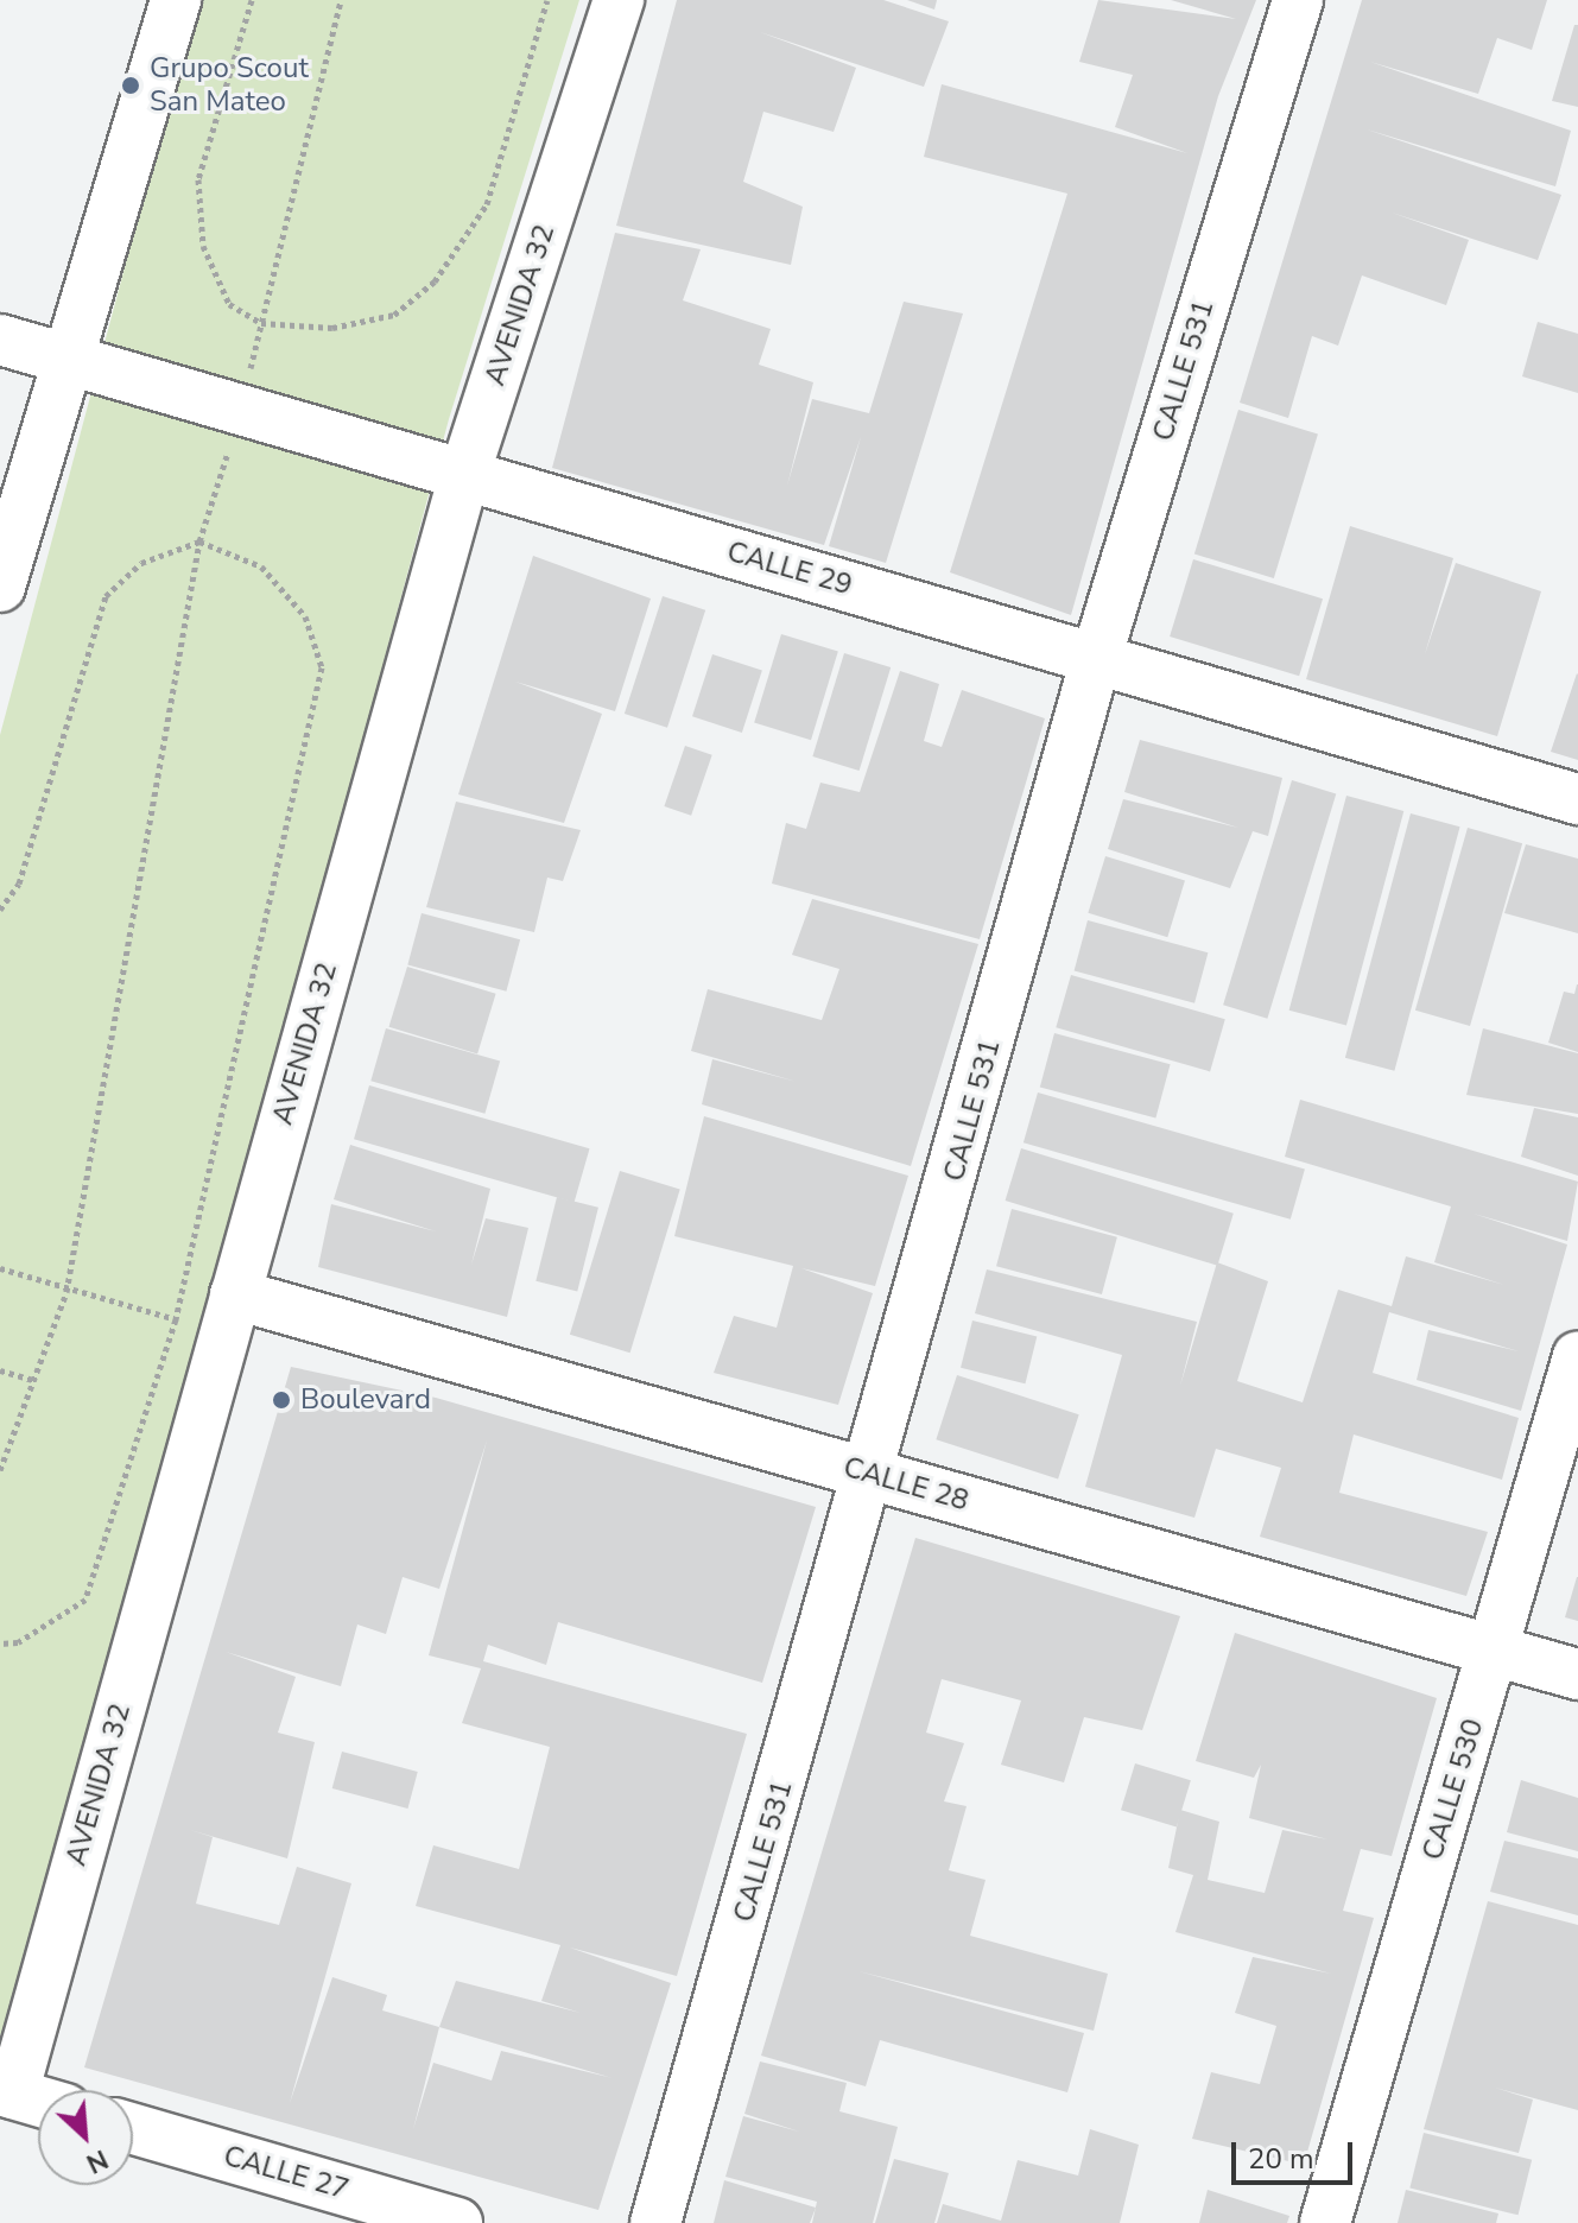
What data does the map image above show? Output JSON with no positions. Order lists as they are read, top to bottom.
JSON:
{
  "streets": {
    "street": [
      "AVENIDA 32",
      "CALLE 531",
      "CALLE 29",
      "CALLE 28",
      "CALLE 530",
      "CALLE 27"
    ]
  },
  "crossings": [
    ["AVENIDA 32", "CALLE 29"],
    ["AVENIDA 32", "CALLE 28"],
    ["CALLE 531", "CALLE 29"],
    ["CALLE 531", "CALLE 28"],
    ["CALLE 28", "CALLE 530"]
  ],
  "places": ["Grupo Scout San Mateo", "Boulevard"],
  "scale_bar": "20 m",
  "north": "bottom right"
}
